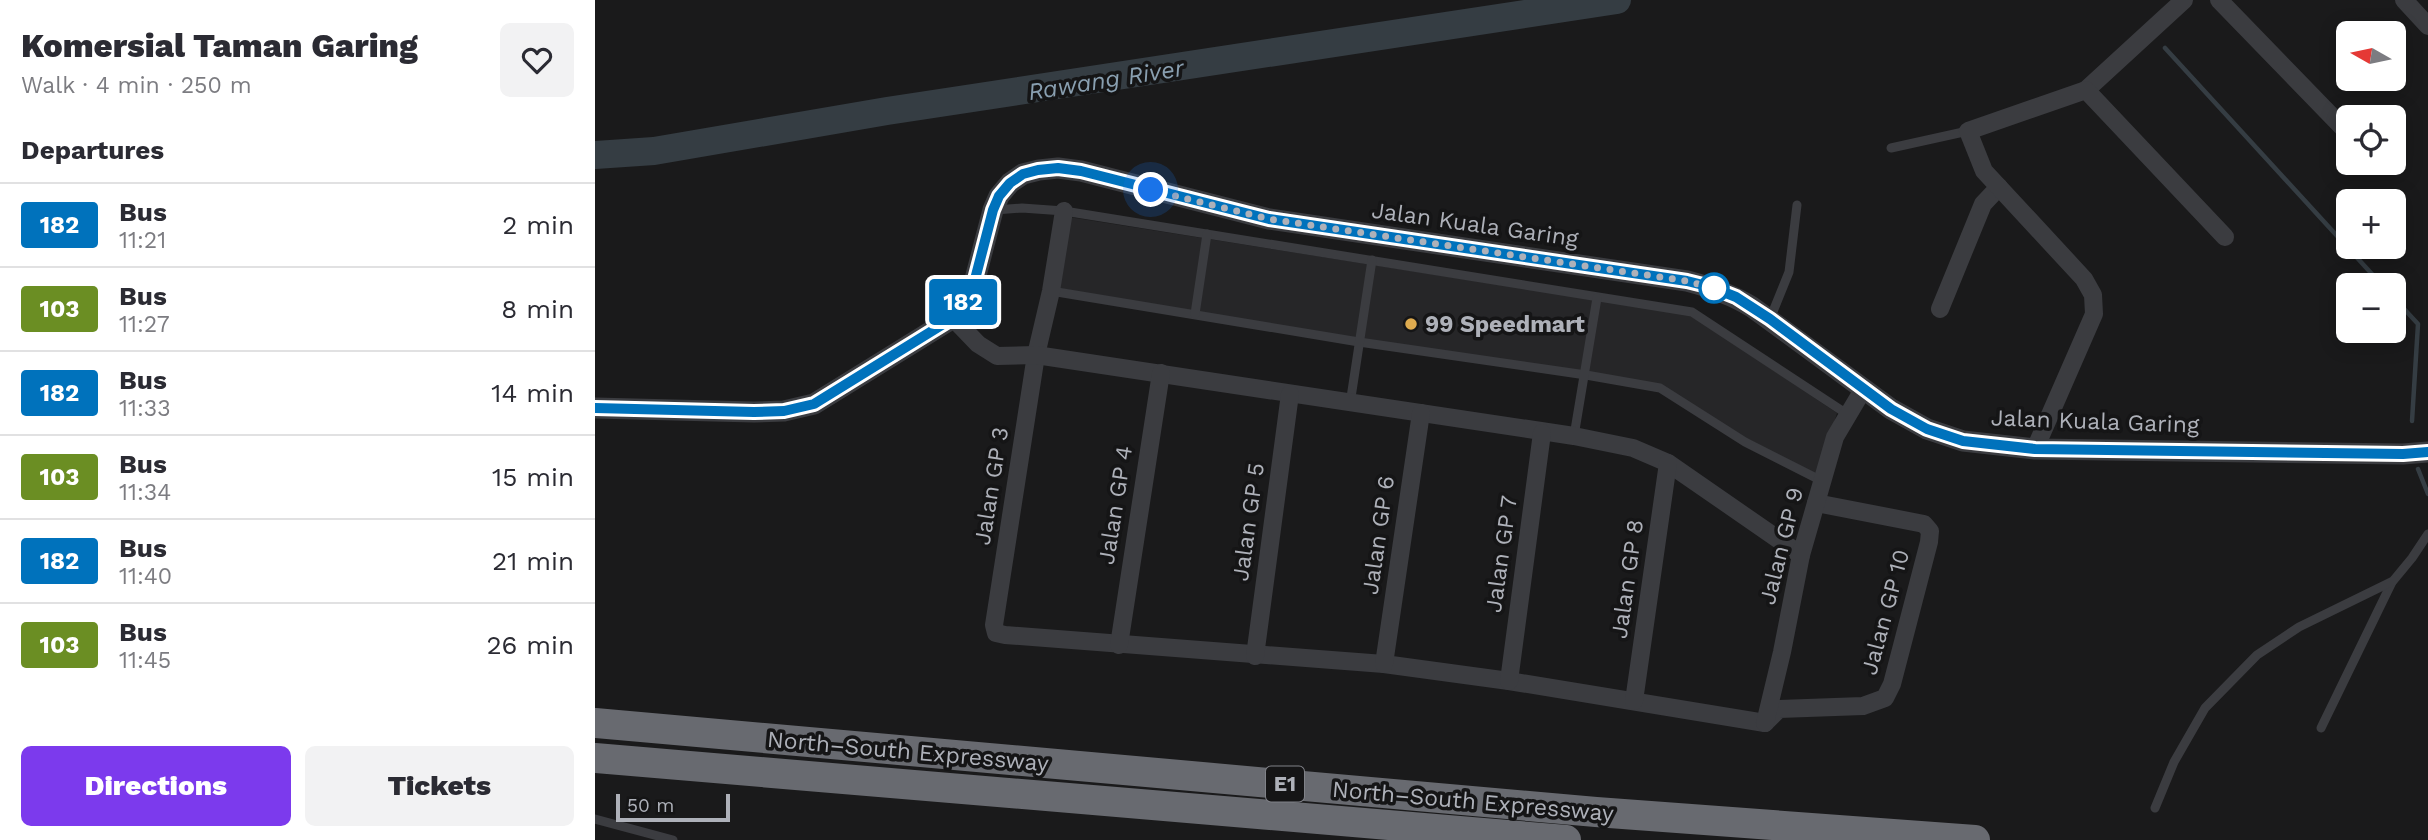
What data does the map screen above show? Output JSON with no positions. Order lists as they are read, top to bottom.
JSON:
{
  "streets": {
    "highway": ["North–South Expressway", "E1"],
    "street": [
      "Jalan Kuala Garing",
      "Jalan GP 3",
      "Jalan GP 4",
      "Jalan GP 5",
      "Jalan GP 6",
      "Jalan GP 9",
      "Jalan GP 7",
      "Jalan GP 8",
      "Jalan GP 10"
    ]
  },
  "crossings": [
    ["Jalan Kuala Garing", "Jalan GP 9"],
    ["Jalan GP 3", "Jalan GP 4"],
    ["Jalan GP 9", "Jalan GP 10"]
  ],
  "water": ["Rawang River"],
  "places": ["99 Speedmart"],
  "lines": ["bus line 182"],
  "scale_bar": "50 m",
  "north": "left",
  "page": {
    "heading": [
      ["Komersial Taman Garing", "Walk · 4 min · 250 m"],
      "Departures"
    ],
    "on_map": "182",
    "map_buttons": ["+", "−"],
    "list": [
      {
        "mark": "182",
        "name": "Bus",
        "note": "11:21",
        "value": "2 min"
      },
      {
        "mark": "103",
        "name": "Bus",
        "note": "11:27",
        "value": "8 min"
      },
      {
        "mark": "182",
        "name": "Bus",
        "note": "11:33",
        "value": "14 min"
      },
      {
        "mark": "103",
        "name": "Bus",
        "note": "11:34",
        "value": "15 min"
      },
      {
        "mark": "182",
        "name": "Bus",
        "note": "11:40",
        "value": "21 min"
      },
      {
        "mark": "103",
        "name": "Bus",
        "note": "11:45",
        "value": "26 min"
      }
    ],
    "buttons": ["Directions", "Tickets"],
    "scale": "50 m"
  }
}
